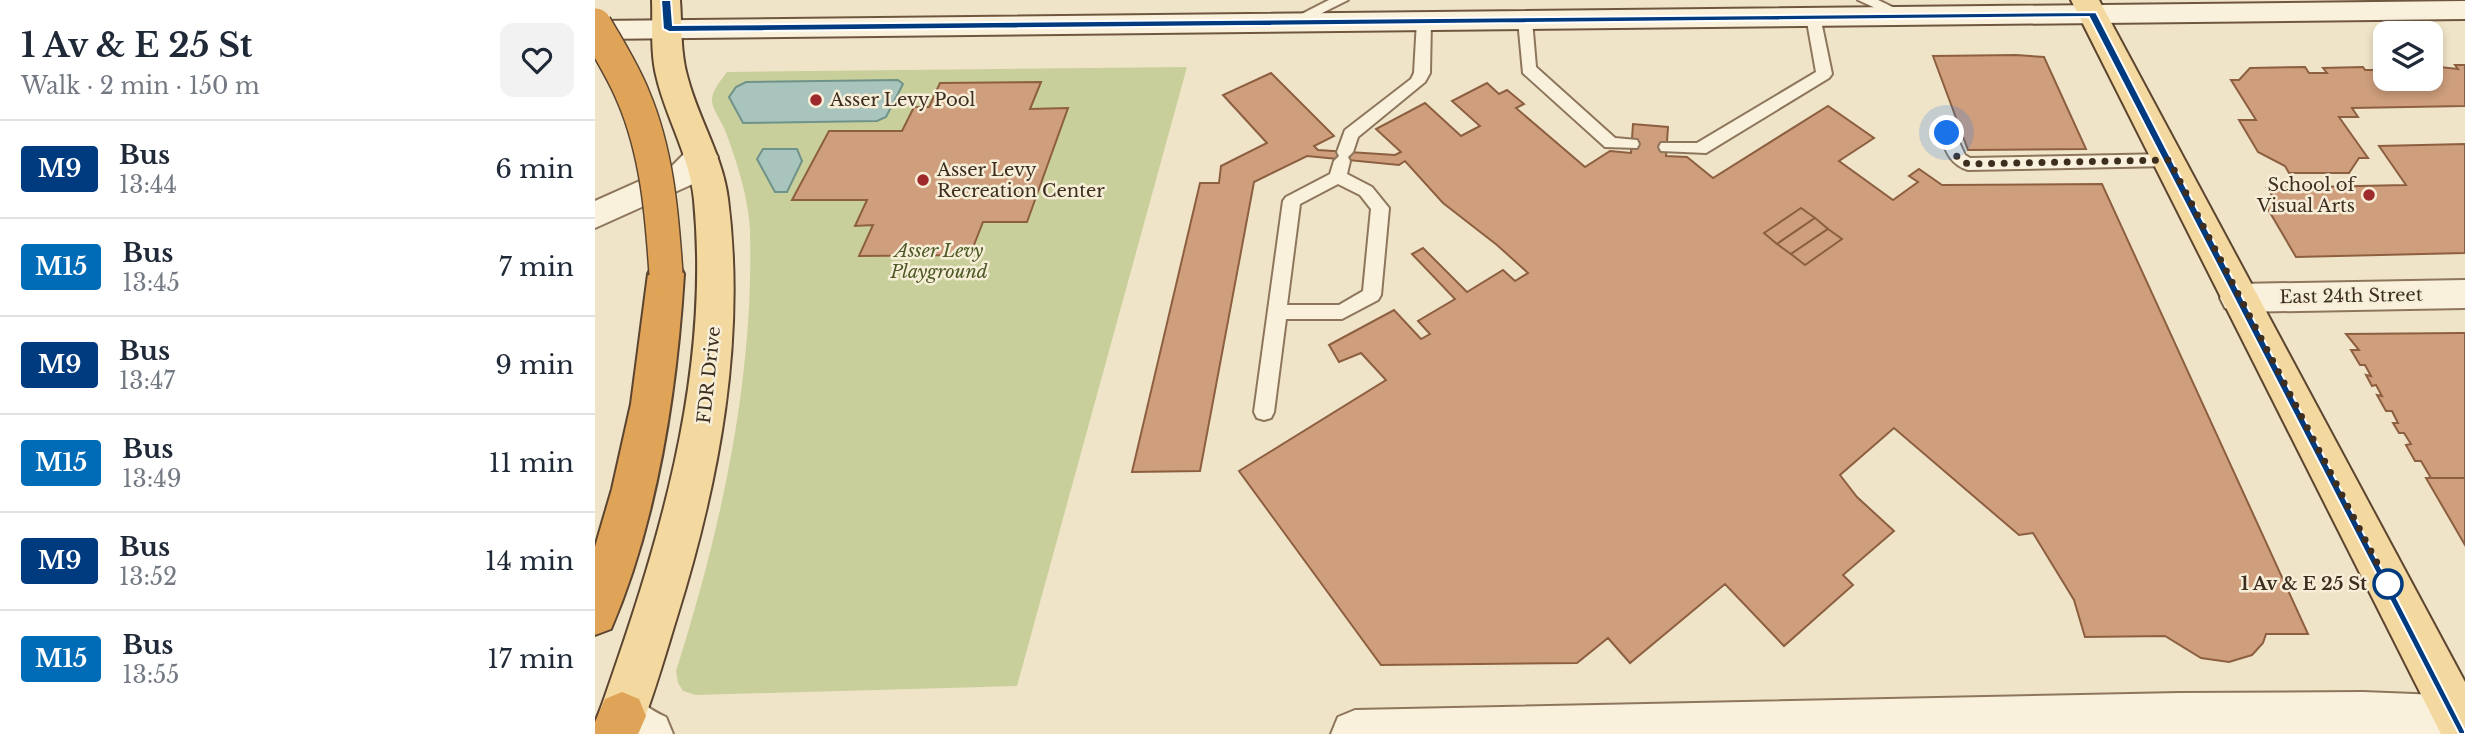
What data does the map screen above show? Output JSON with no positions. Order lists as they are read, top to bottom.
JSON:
{
  "streets": {
    "main road": ["East 24th Street", "FDR Drive"]
  },
  "parks": ["Asser Levy Playground"],
  "places": [
    "Asser Levy Pool",
    "Asser Levy Recreation Center",
    "School of Visual Arts",
    "1 Av & E 25 St"
  ],
  "lines": ["bus line M9"],
  "page": {
    "heading": ["1 Av & E 25 St", "Walk · 2 min · 150 m"],
    "list": [
      {
        "mark": "M9",
        "name": "Bus",
        "note": "13:44",
        "value": "6 min"
      },
      {
        "mark": "M15",
        "name": "Bus",
        "note": "13:45",
        "value": "7 min"
      },
      {
        "mark": "M9",
        "name": "Bus",
        "note": "13:47",
        "value": "9 min"
      },
      {
        "mark": "M15",
        "name": "Bus",
        "note": "13:49",
        "value": "11 min"
      },
      {
        "mark": "M9",
        "name": "Bus",
        "note": "13:52",
        "value": "14 min"
      },
      {
        "mark": "M15",
        "name": "Bus",
        "note": "13:55",
        "value": "17 min"
      }
    ]
  }
}
